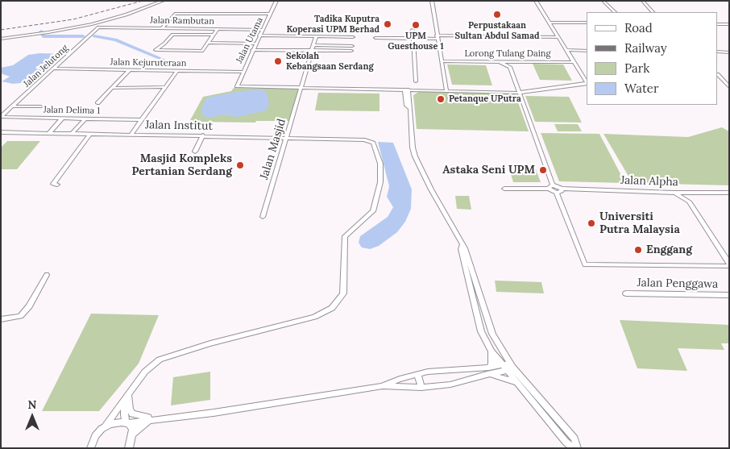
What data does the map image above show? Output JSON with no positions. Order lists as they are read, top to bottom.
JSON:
{
  "streets": {
    "street": [
      "Jalan Rambutan",
      "Jalan Utama",
      "Lorong Tulang Daing",
      "Jalan Kejuruteraan",
      "Jalan Jelutong",
      "Jalan Delima 1",
      "Jalan Institut",
      "Jalan Masjid",
      "Jalan Alpha",
      "Jalan Penggawa"
    ]
  },
  "crossings": [
    ["Jalan Rambutan", "Jalan Utama"],
    ["Jalan Rambutan", "Jalan Jelutong"],
    ["Jalan Utama", "Jalan Kejuruteraan"],
    ["Jalan Utama", "Jalan Masjid"],
    ["Jalan Kejuruteraan", "Jalan Jelutong"],
    ["Jalan Jelutong", "Jalan Delima 1"],
    ["Jalan Institut", "Jalan Masjid"]
  ],
  "places": [
    "Perpustakaan Sultan Abdul Samad",
    "Tadika Kuputra Koperasi UPM Berhad",
    "UPM Guesthouse 1",
    "Sekolah Kebangsaan Serdang",
    "Petanque UPutra",
    "Masjid Kompleks Pertanian Serdang",
    "Astaka Seni UPM",
    "Universiti Putra Malaysia",
    "Enggang"
  ],
  "legend": [
    "Road",
    "Railway",
    "Park",
    "Water"
  ],
  "north": "top"
}
